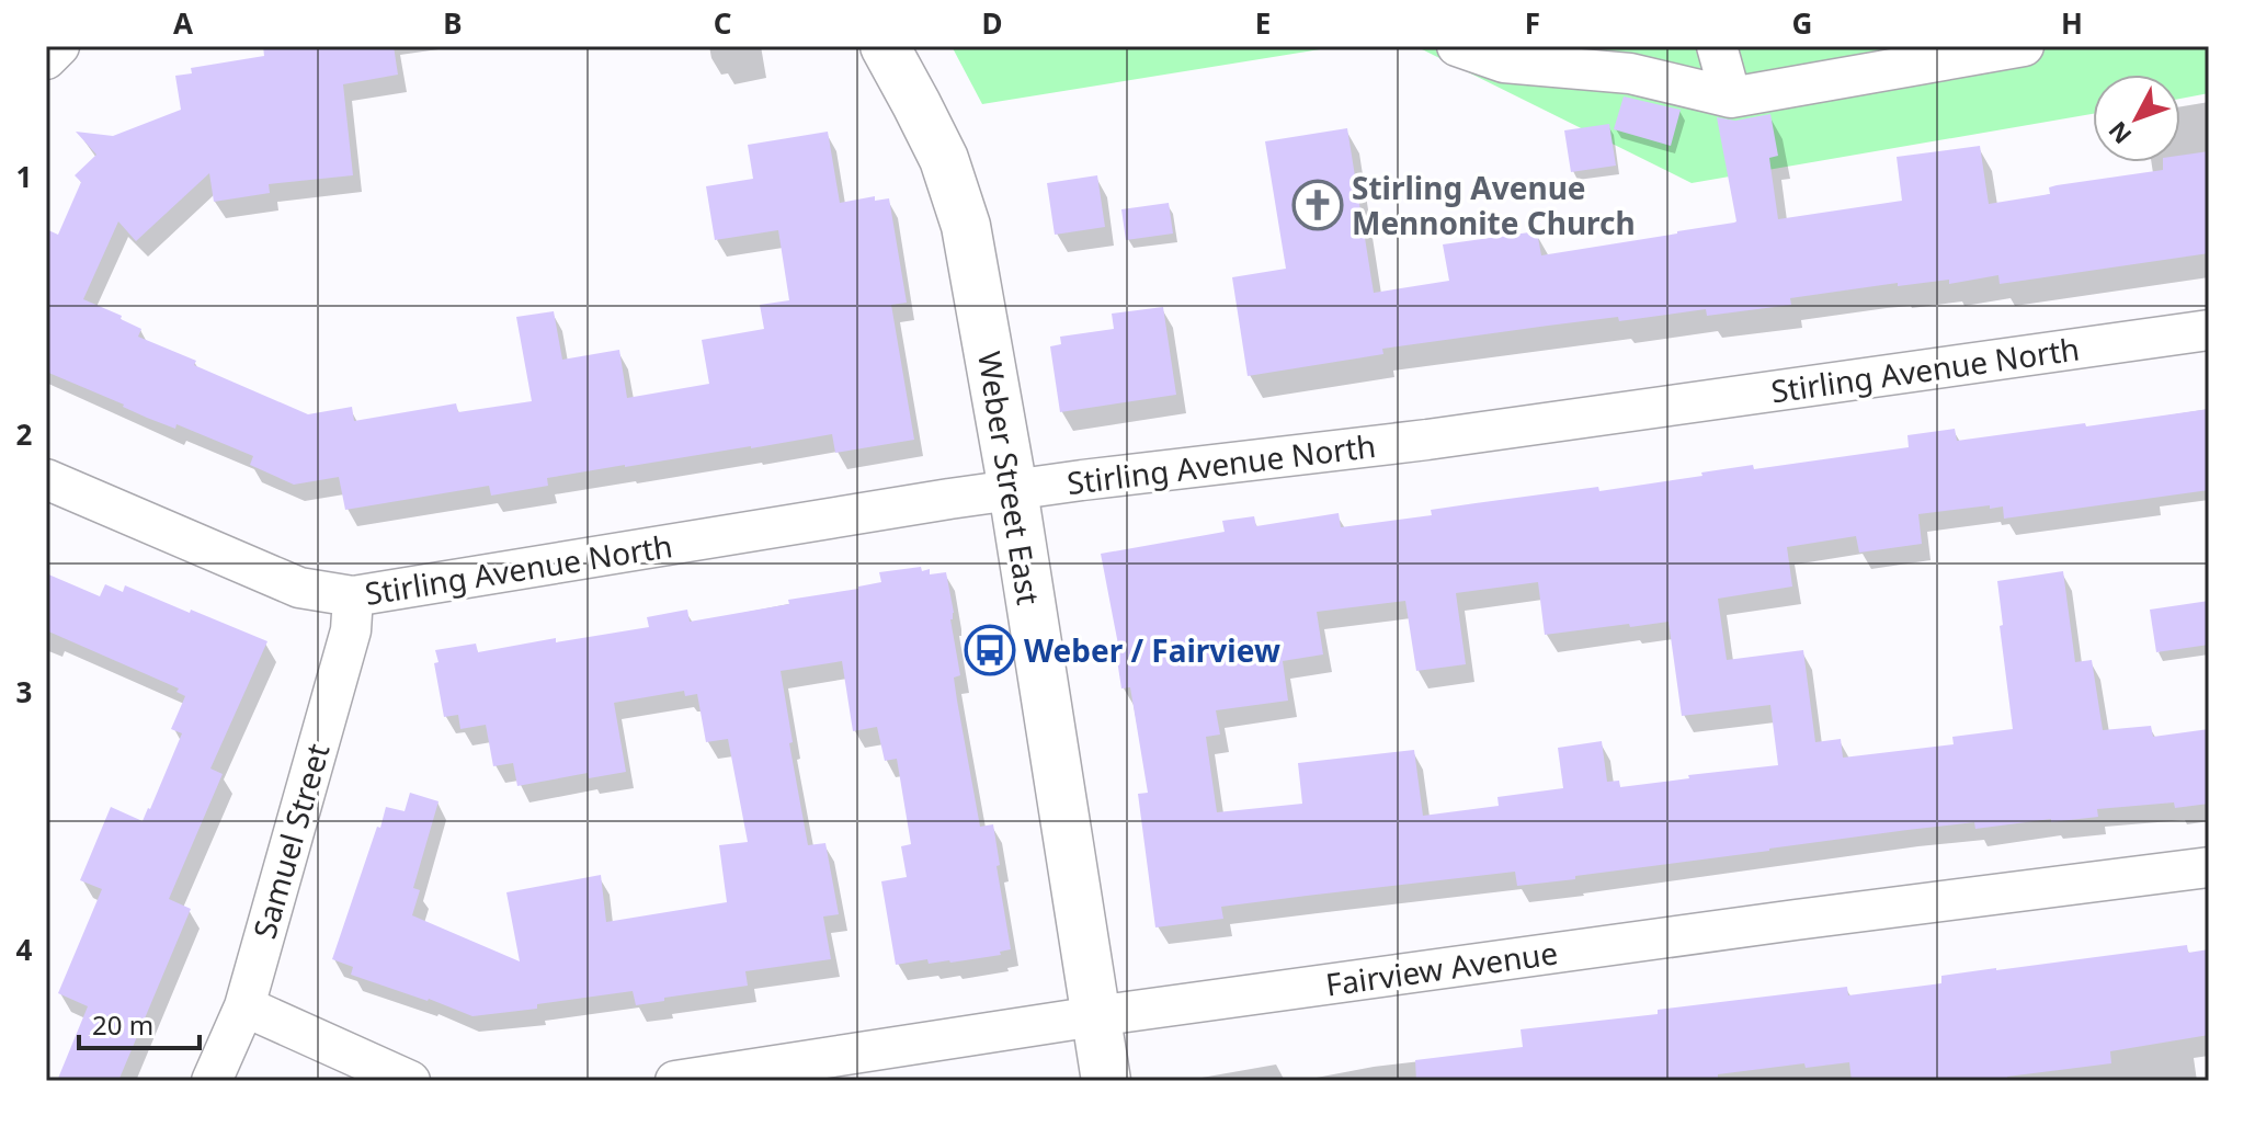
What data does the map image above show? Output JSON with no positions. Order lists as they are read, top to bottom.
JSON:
{
  "streets": {
    "main road": ["Weber Street East"],
    "street": ["Stirling Avenue North", "Samuel Street", "Fairview Avenue"]
  },
  "crossings": [
    ["Stirling Avenue North", "Weber Street East"],
    ["Stirling Avenue North", "Samuel Street"],
    ["Weber Street East", "Fairview Avenue"]
  ],
  "places": {
    "church": ["Stirling Avenue Mennonite Church"],
    "bus stop": ["Weber / Fairview"]
  },
  "scale_bar": "20 m",
  "north": "bottom left",
  "grid": {
    "columns": [
      "A",
      "B",
      "C",
      "D",
      "E",
      "F",
      "G",
      "H"
    ],
    "rows": [
      "1",
      "2",
      "3",
      "4"
    ]
  }
}
